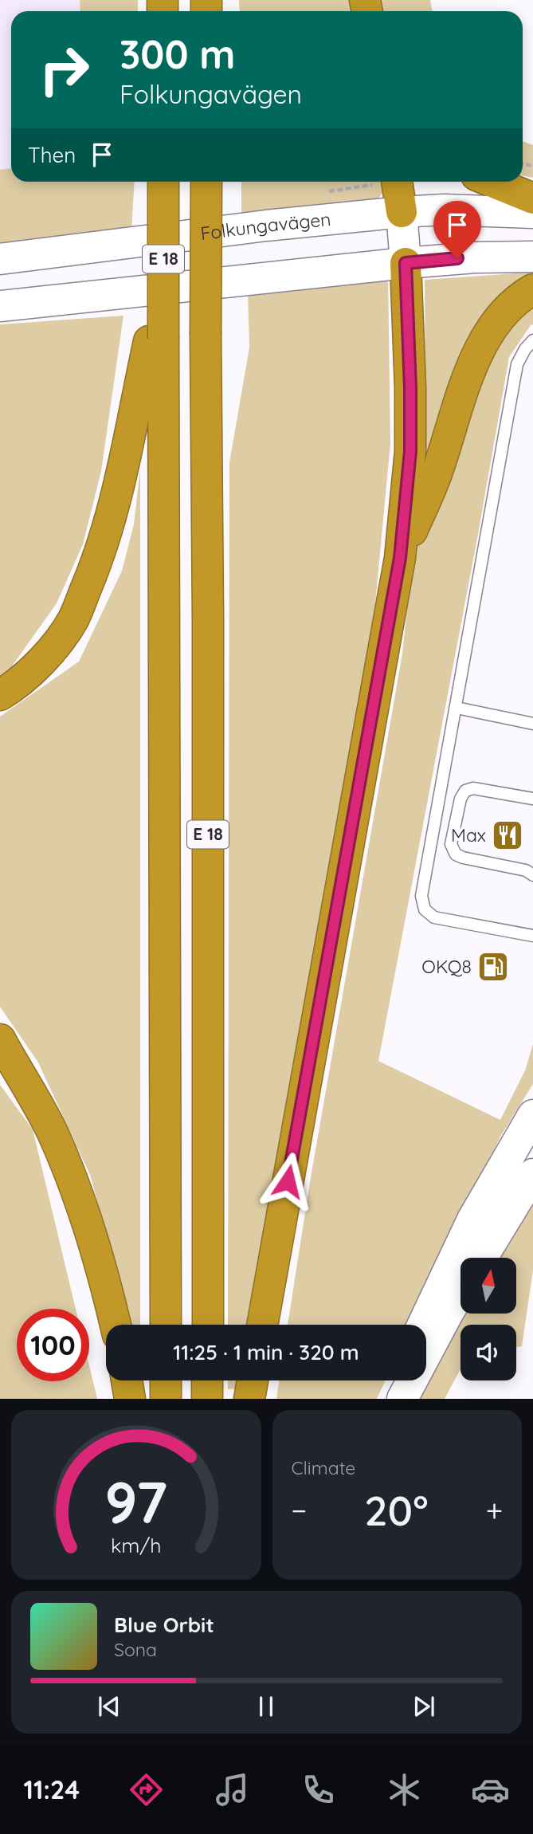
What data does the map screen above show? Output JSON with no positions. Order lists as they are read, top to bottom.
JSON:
{
  "streets": {
    "highway": ["E 18"],
    "main road": ["Folkungavägen"]
  },
  "places": {
    "restaurant": ["Max"],
    "fuel station": ["OKQ8"]
  },
  "north": "top",
  "page": {
    "turn": ["300 m", "Folkungavägen"],
    "then": "Then",
    "limit": "100",
    "trip": "11:25 · 1 min · 320 m",
    "tile": "Climate",
    "heat": ["−", "20°", "+"],
    "song": ["Blue Orbit", "Sona"],
    "tabs": "11:24",
    "gauge": ["97", "km/h"]
  }
}
